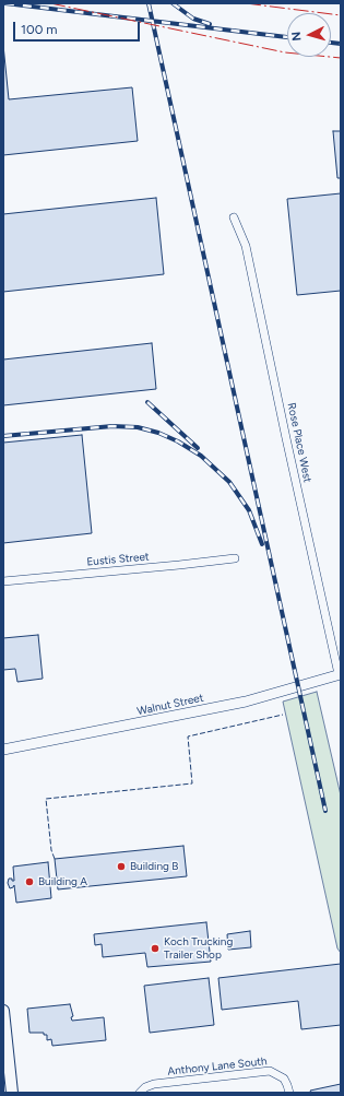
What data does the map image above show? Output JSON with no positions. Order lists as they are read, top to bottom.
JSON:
{
  "streets": {
    "street": [
      "Rose Place West",
      "Eustis Street",
      "Walnut Street",
      "Anthony Lane South"
    ]
  },
  "crossings": [
    ["Rose Place West", "Walnut Street"]
  ],
  "places": ["Building B", "Building A", "Koch Trucking Trailer Shop"],
  "scale_bar": "100 m",
  "north": "left"
}
